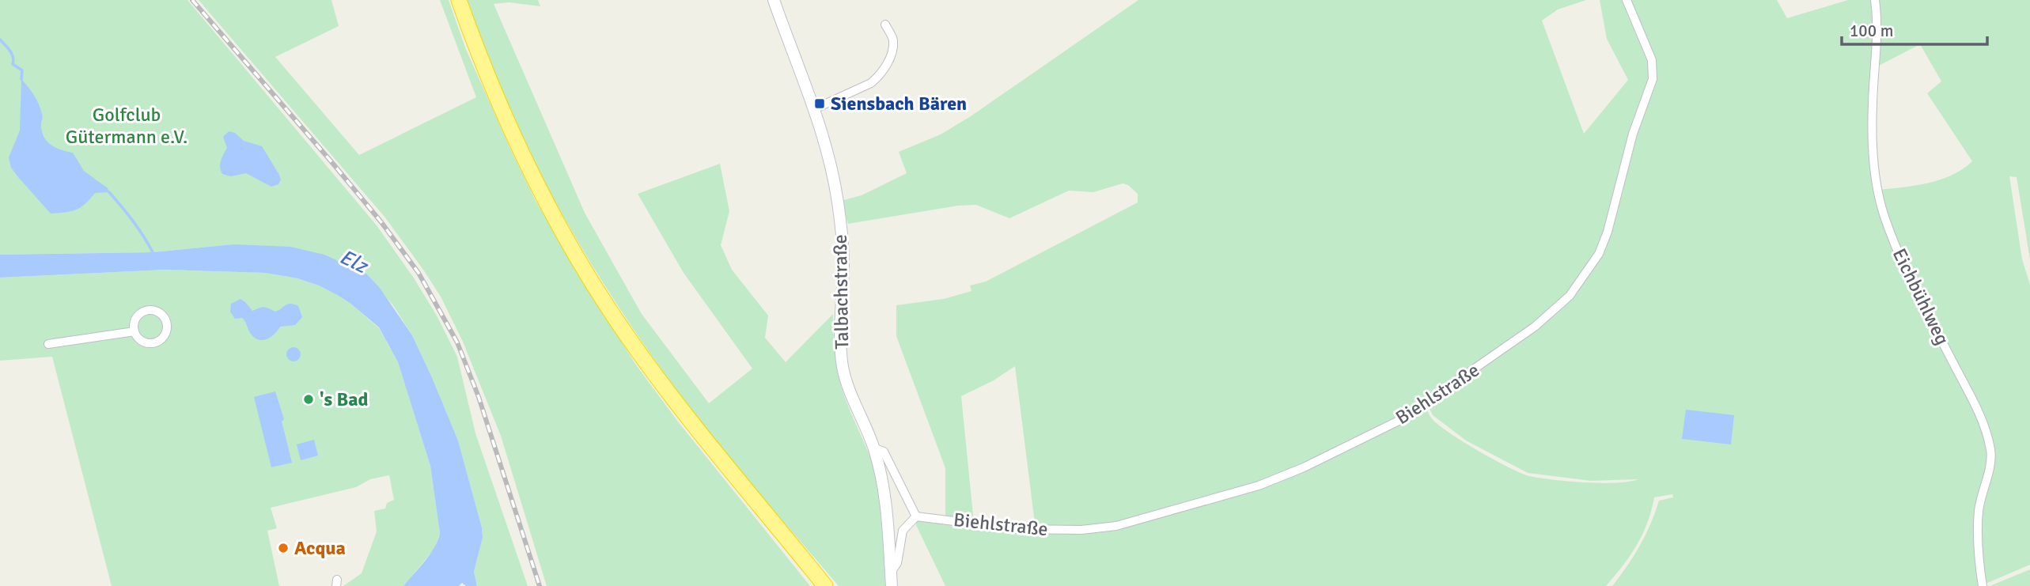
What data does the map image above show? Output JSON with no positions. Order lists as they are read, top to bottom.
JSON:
{
  "streets": {
    "street": ["Talbachstraße", "Eichbühlweg", "Biehlstraße"]
  },
  "water": ["Elz"],
  "parks": ["Golfclub Gütermann e.V."],
  "places": {
    "transit": ["Siensbach Bären"],
    "other": ["'s Bad", "Acqua"]
  },
  "scale_bar": "100 m"
}
